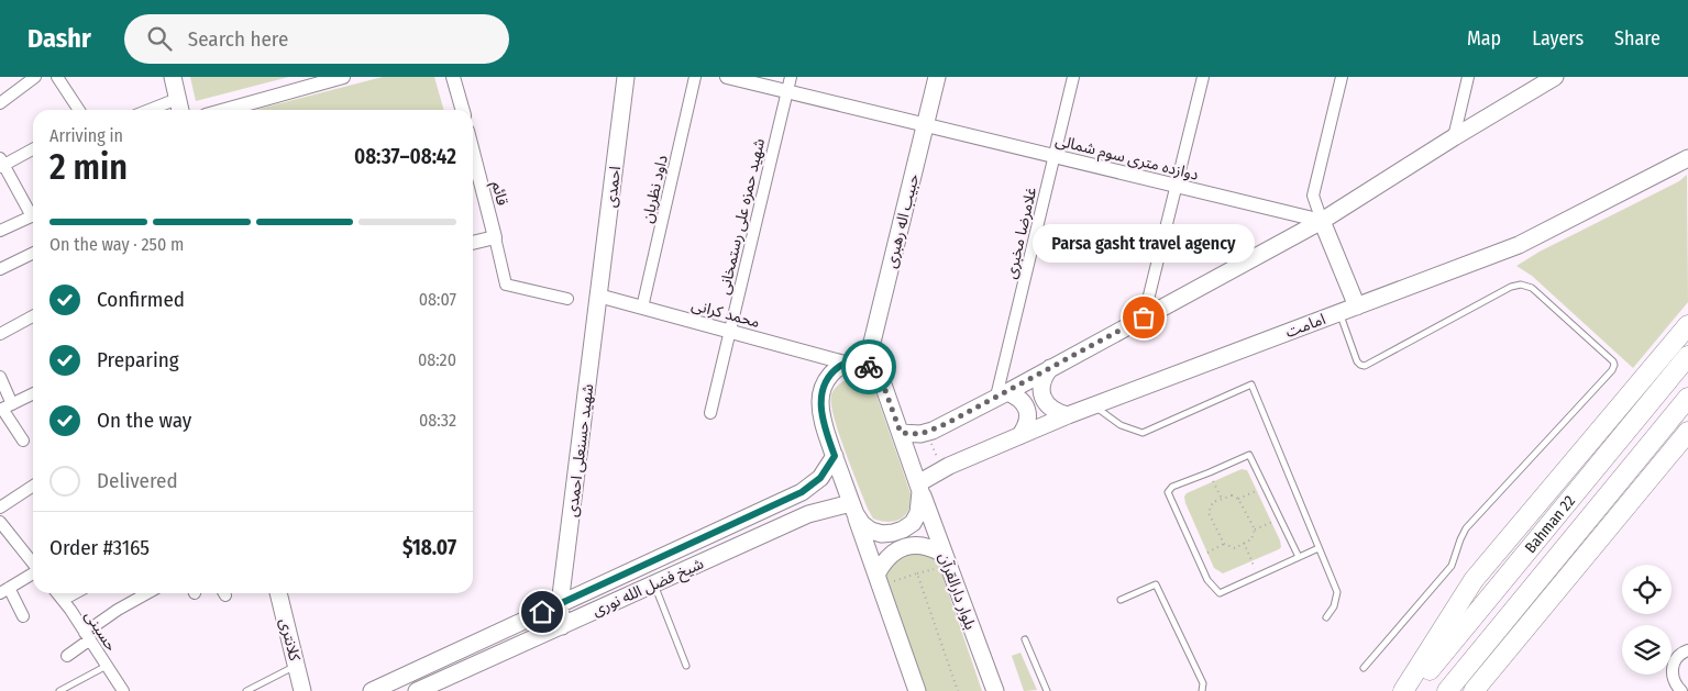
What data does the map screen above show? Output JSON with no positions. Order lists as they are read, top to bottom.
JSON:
{
  "streets": {
    "highway": ["Bahman 22"],
    "main road": [
      "احمدی",
      "حبیب اله رهبری",
      "امامت",
      "شهید حسنعلی احمدی",
      "شیخ فضل الله نوری",
      "بلوار دارالقرآن",
      "کلانتری"
    ],
    "street": [
      "دوازده متری سوم شمالی",
      "داود نظریان",
      "قائم",
      "شهید حمزه علی رستمخانی",
      "غلامرضا مخبری",
      "محمد کرانی",
      "حسینی"
    ]
  },
  "crossings": [
    ["دوازده متری سوم شمالی", "شهید حمزه علی رستمخانی"],
    ["دوازده متری سوم شمالی", "حبیب اله رهبری"],
    ["دوازده متری سوم شمالی", "غلامرضا مخبری"],
    ["احمدی", "محمد کرانی"],
    ["احمدی", "شهید حسنعلی احمدی"],
    ["داود نظریان", "محمد کرانی"],
    ["شهید حمزه علی رستمخانی", "محمد کرانی"],
    ["حبیب اله رهبری", "بلوار دارالقرآن"],
    ["محمد کرانی", "شهید حسنعلی احمدی"],
    ["امامت", "بلوار دارالقرآن"],
    ["شهید حسنعلی احمدی", "شیخ فضل الله نوری"]
  ],
  "places": ["Parsa gasht travel agency"],
  "page": {
    "header": "Dashr",
    "search": "Search here",
    "nav": ["Map", "Layers", "Share"],
    "heading": ["2 min", "Arriving in", "08:37–08:42"],
    "panel": ["Order #3165", "$18.07"],
    "bar": "On the way · 250 m",
    "bubble": "Parsa gasht travel agency",
    "list": [
      ["Confirmed", "08:07"],
      ["Preparing", "08:20"],
      ["On the way", "08:32"],
      "Delivered"
    ]
  }
}
